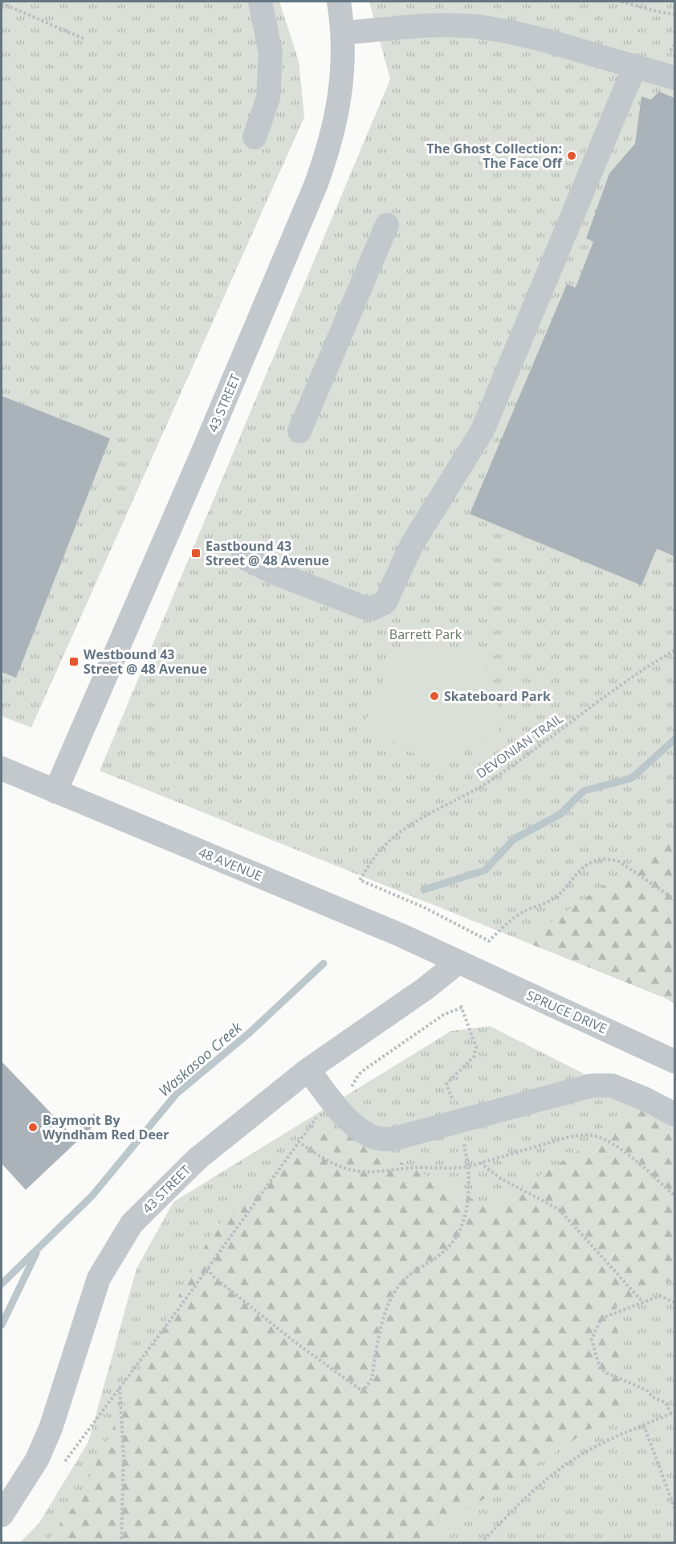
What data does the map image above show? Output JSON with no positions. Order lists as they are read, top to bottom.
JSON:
{
  "streets": {
    "street": ["43 STREET", "48 AVENUE", "SPRUCE DRIVE"],
    "path": ["DEVONIAN TRAIL"]
  },
  "crossings": [
    ["43 STREET", "48 AVENUE"],
    ["43 STREET", "SPRUCE DRIVE"],
    ["48 AVENUE", "SPRUCE DRIVE"]
  ],
  "water": ["Waskasoo Creek"],
  "parks": ["Barrett Park"],
  "places": {
    "other": ["The Ghost Collection: The Face Off", "Skateboard Park", "Baymont By Wyndham Red Deer"],
    "transit": ["Eastbound 43 Street @ 48 Avenue", "Westbound 43 Street @ 48 Avenue"]
  }
}
